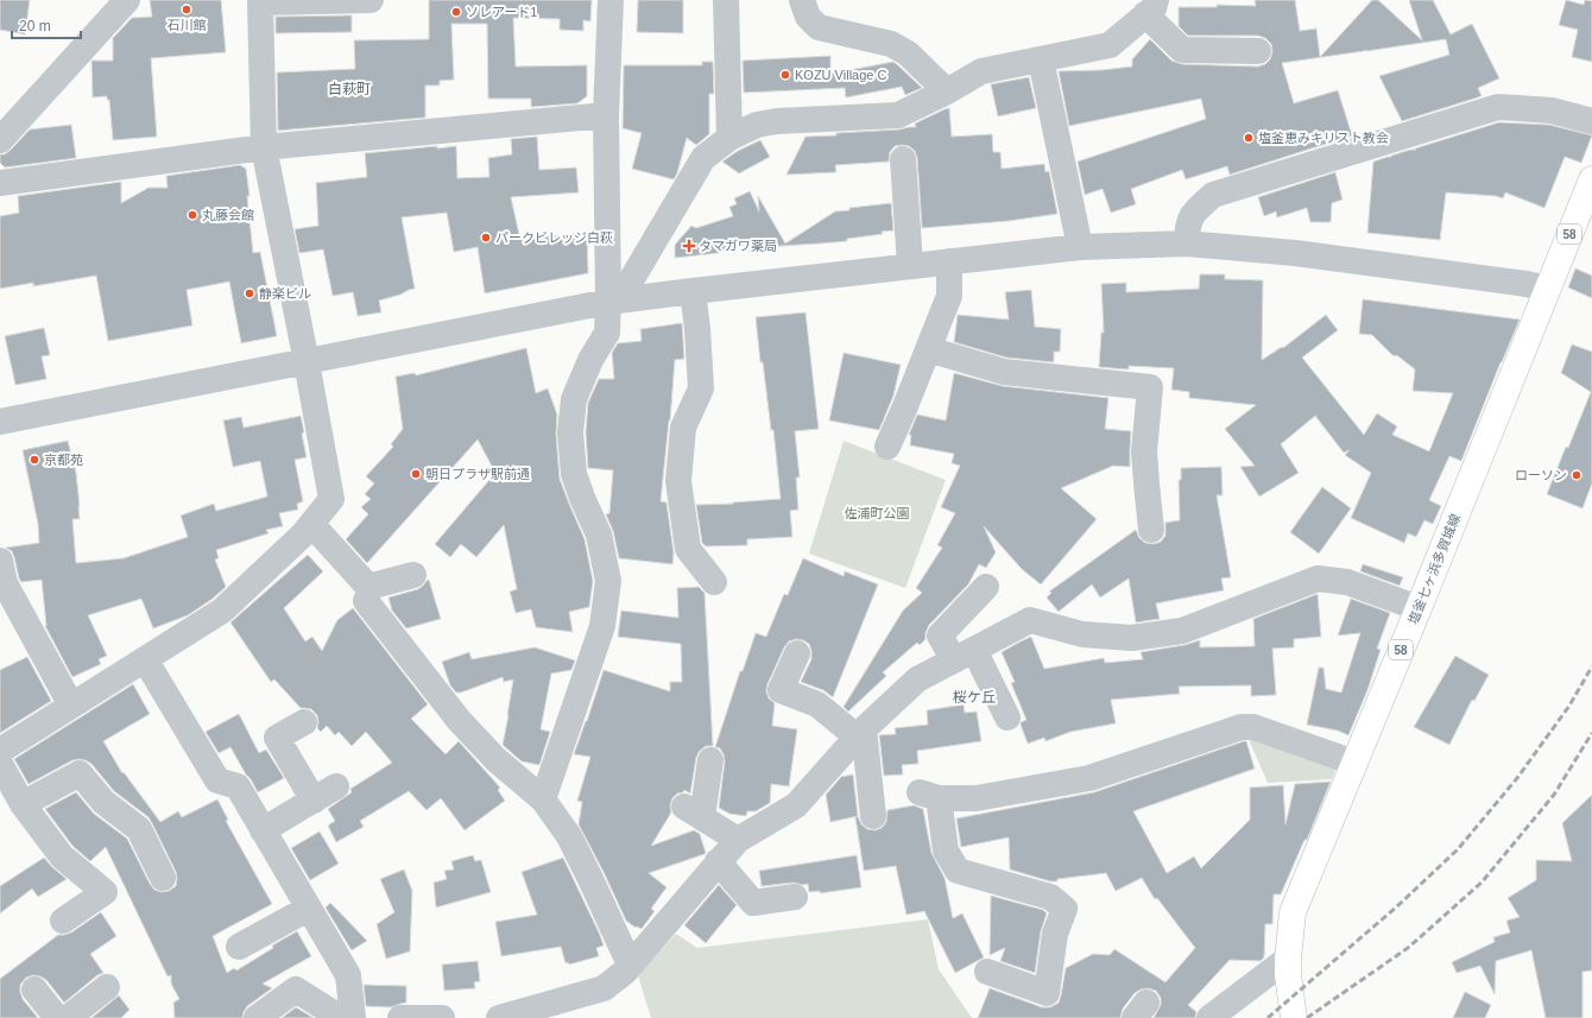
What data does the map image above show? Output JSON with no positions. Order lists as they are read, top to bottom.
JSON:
{
  "streets": {
    "main road": ["58", "塩釜七ヶ浜多賀城線"]
  },
  "districts": ["白萩町", "桜ケ丘"],
  "parks": ["佐浦町公園"],
  "places": {
    "other": [
      "石川館",
      "ソレアード1",
      "KOZU Village C",
      "塩釜恵みキリスト教会",
      "丸藤会館",
      "パークビレッジ白萩",
      "静楽ビル",
      "京都苑",
      "朝日プラザ駅前通",
      "ローソン"
    ],
    "health": ["タマガワ薬局"]
  },
  "scale_bar": "20 m"
}
